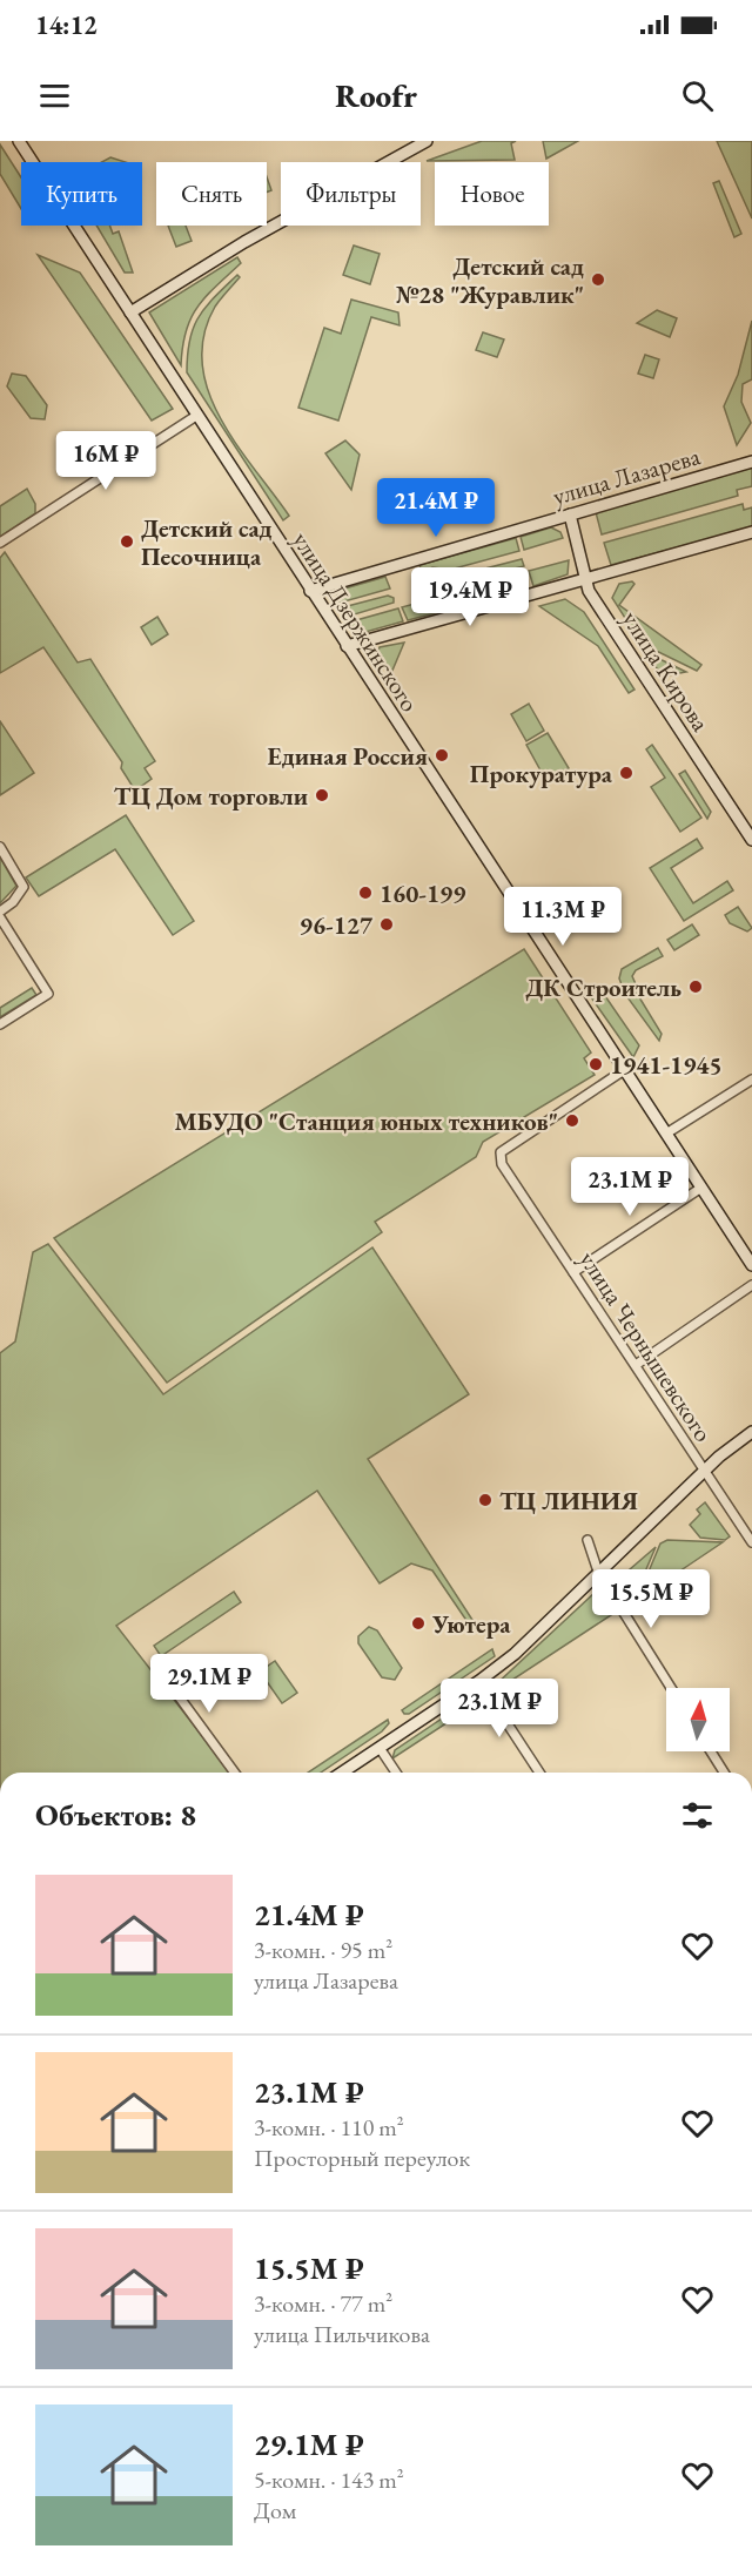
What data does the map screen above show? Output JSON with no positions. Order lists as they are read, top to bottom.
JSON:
{
  "streets": {
    "main road": ["улица Лазарева", "улица Дзержинского", "улица Кирова"],
    "street": ["улица Чернышевского"]
  },
  "crossings": [
    ["улица Лазарева", "улица Дзержинского"],
    ["улица Лазарева", "улица Кирова"],
    ["улица Дзержинского", "улица Чернышевского"]
  ],
  "places": [
    "Детский сад №28 \"Журавлик\"",
    "Детский сад Песочница",
    "Единая Россия",
    "Прокуратура",
    "ТЦ Дом торговли",
    "160-199",
    "96-127",
    "ДК Строитель",
    "1941-1945",
    "МБУДО \"Станция юных техников\"",
    "ТЦ ЛИНИЯ",
    "Уютера"
  ],
  "north": "top",
  "page": {
    "status": "14:12",
    "header": "Roofr",
    "chip": [
      "Купить",
      "Снять",
      "Фильтры",
      "Новое"
    ],
    "price": [
      "16M ₽",
      "21.4M ₽",
      "19.4M ₽",
      "11.3M ₽",
      "23.1M ₽",
      "15.5M ₽",
      "29.1M ₽",
      "23.1M ₽"
    ],
    "heading": "Объектов: 8",
    "list": [
      {
        "name": "21.4M ₽",
        "note": "3-комн. · 95 m² · улица Лазарева"
      },
      {
        "name": "23.1M ₽",
        "note": "3-комн. · 110 m² · Просторный переулок"
      },
      {
        "name": "15.5M ₽",
        "note": "3-комн. · 77 m² · улица Пильчикова"
      },
      {
        "name": "29.1M ₽",
        "note": "5-комн. · 143 m² · Дом"
      }
    ]
  }
}
